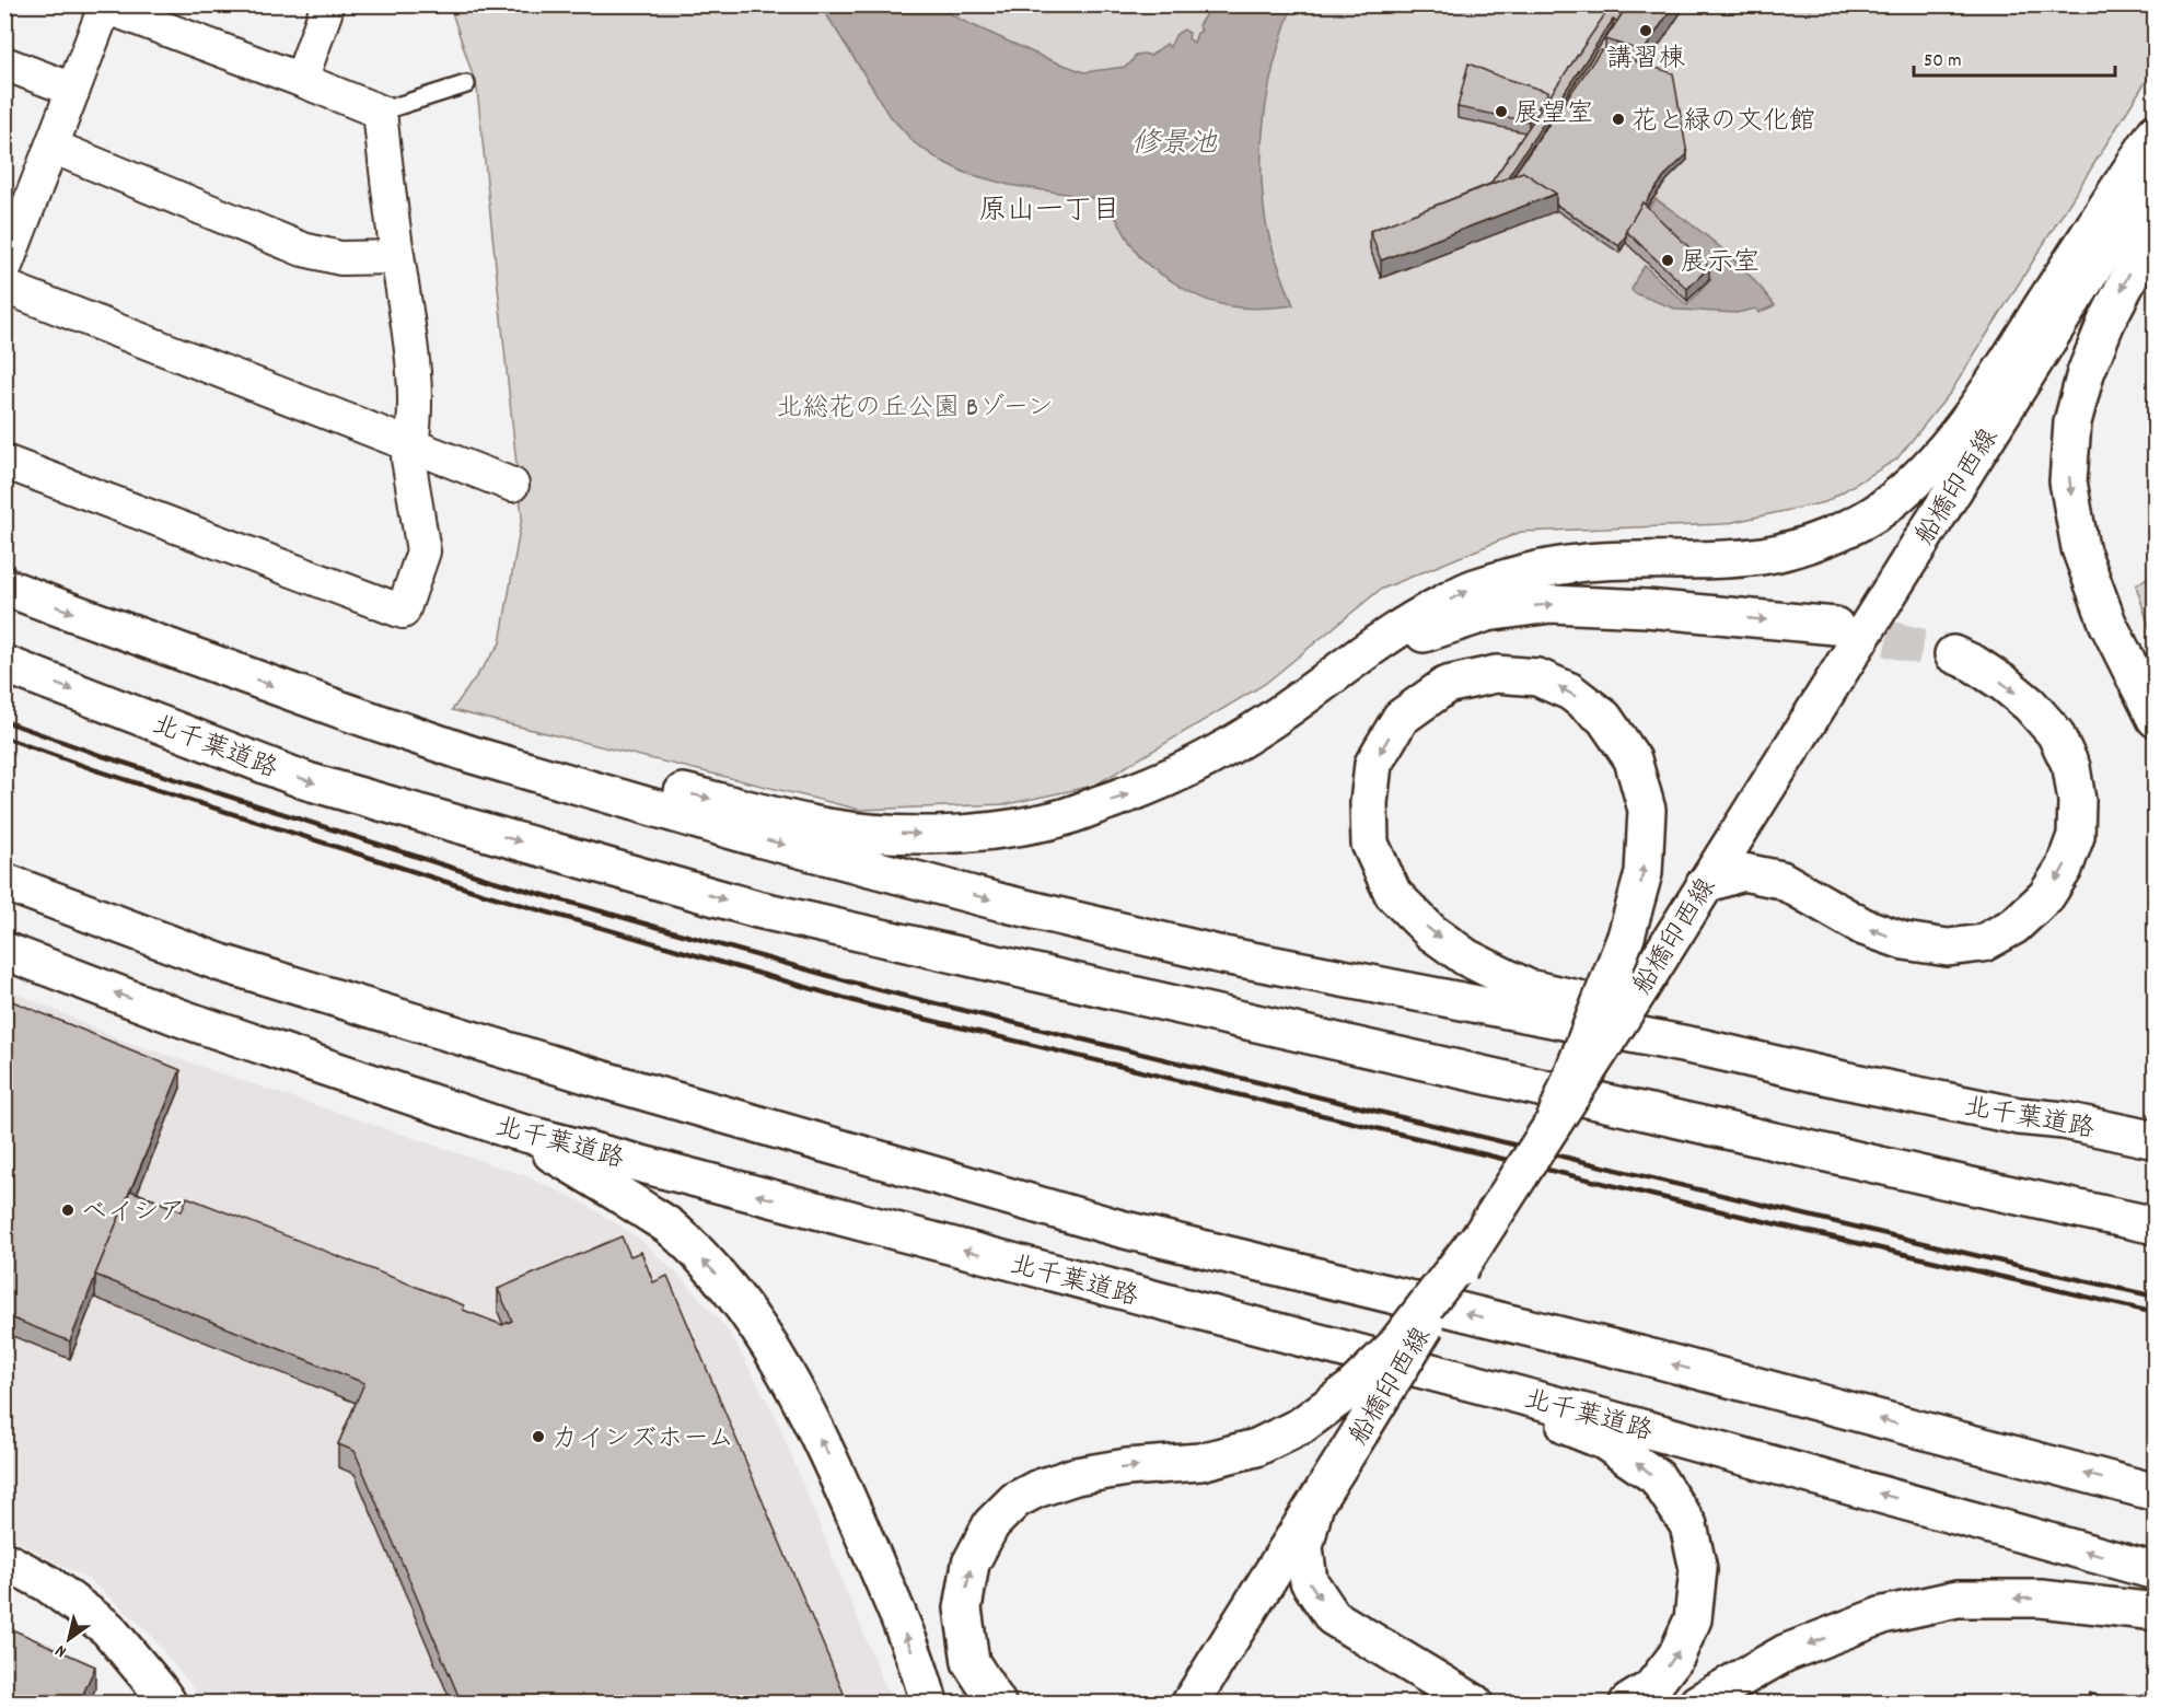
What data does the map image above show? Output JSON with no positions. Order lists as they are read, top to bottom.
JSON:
{
  "streets": {
    "main road": ["船橋印西線", "北千葉道路"]
  },
  "districts": ["原山一丁目"],
  "water": ["修景池"],
  "parks": ["北総花の丘公園 Bゾーン"],
  "places": [
    "講習棟",
    "展望室",
    "花と緑の文化館",
    "展示室",
    "ベイシア",
    "カインズホーム"
  ],
  "scale_bar": "50 m",
  "north": "bottom left"
}
